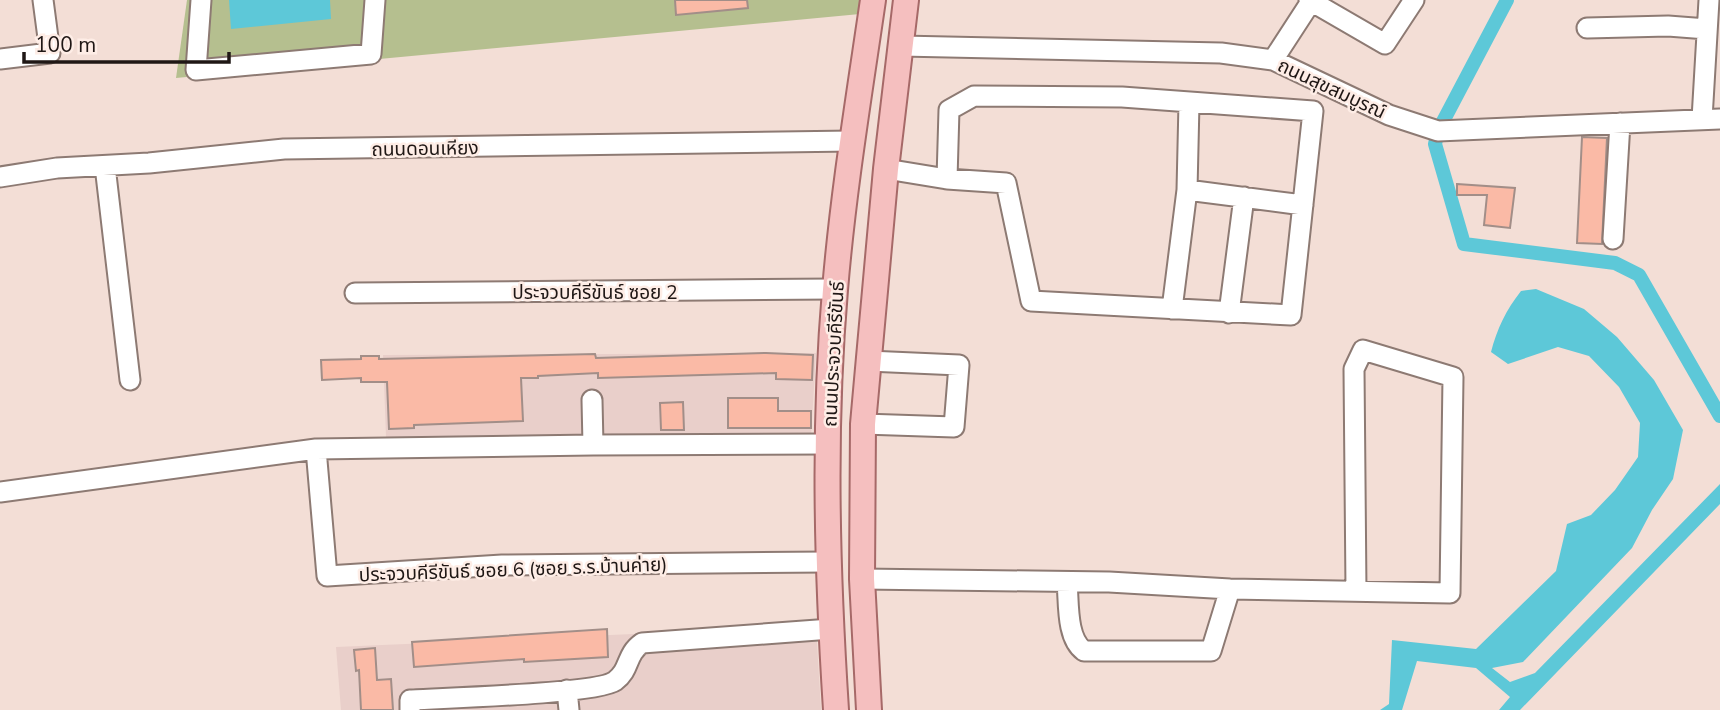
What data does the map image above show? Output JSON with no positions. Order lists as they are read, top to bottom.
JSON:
{
  "streets": {
    "main road": ["ถนนประจวบคีรีขันธ์"],
    "street": [
      "ถนนสุขสมบูรณ์",
      "ถนนดอนเหียง",
      "ประจวบคีรีขันธ์ ซอย 2",
      "ประจวบคีรีขันธ์ ซอย 6 (ซอย ร.ร.บ้านค่าย)"
    ]
  },
  "crossings": [
    ["ถนนสุขสมบูรณ์", "ถนนประจวบคีรีขันธ์"],
    ["ถนนดอนเหียง", "ถนนประจวบคีรีขันธ์"],
    ["ประจวบคีรีขันธ์ ซอย 2", "ถนนประจวบคีรีขันธ์"],
    ["ถนนประจวบคีรีขันธ์", "ประจวบคีรีขันธ์ ซอย 6 (ซอย ร.ร.บ้านค่าย)"]
  ],
  "scale_bar": "100 m"
}
